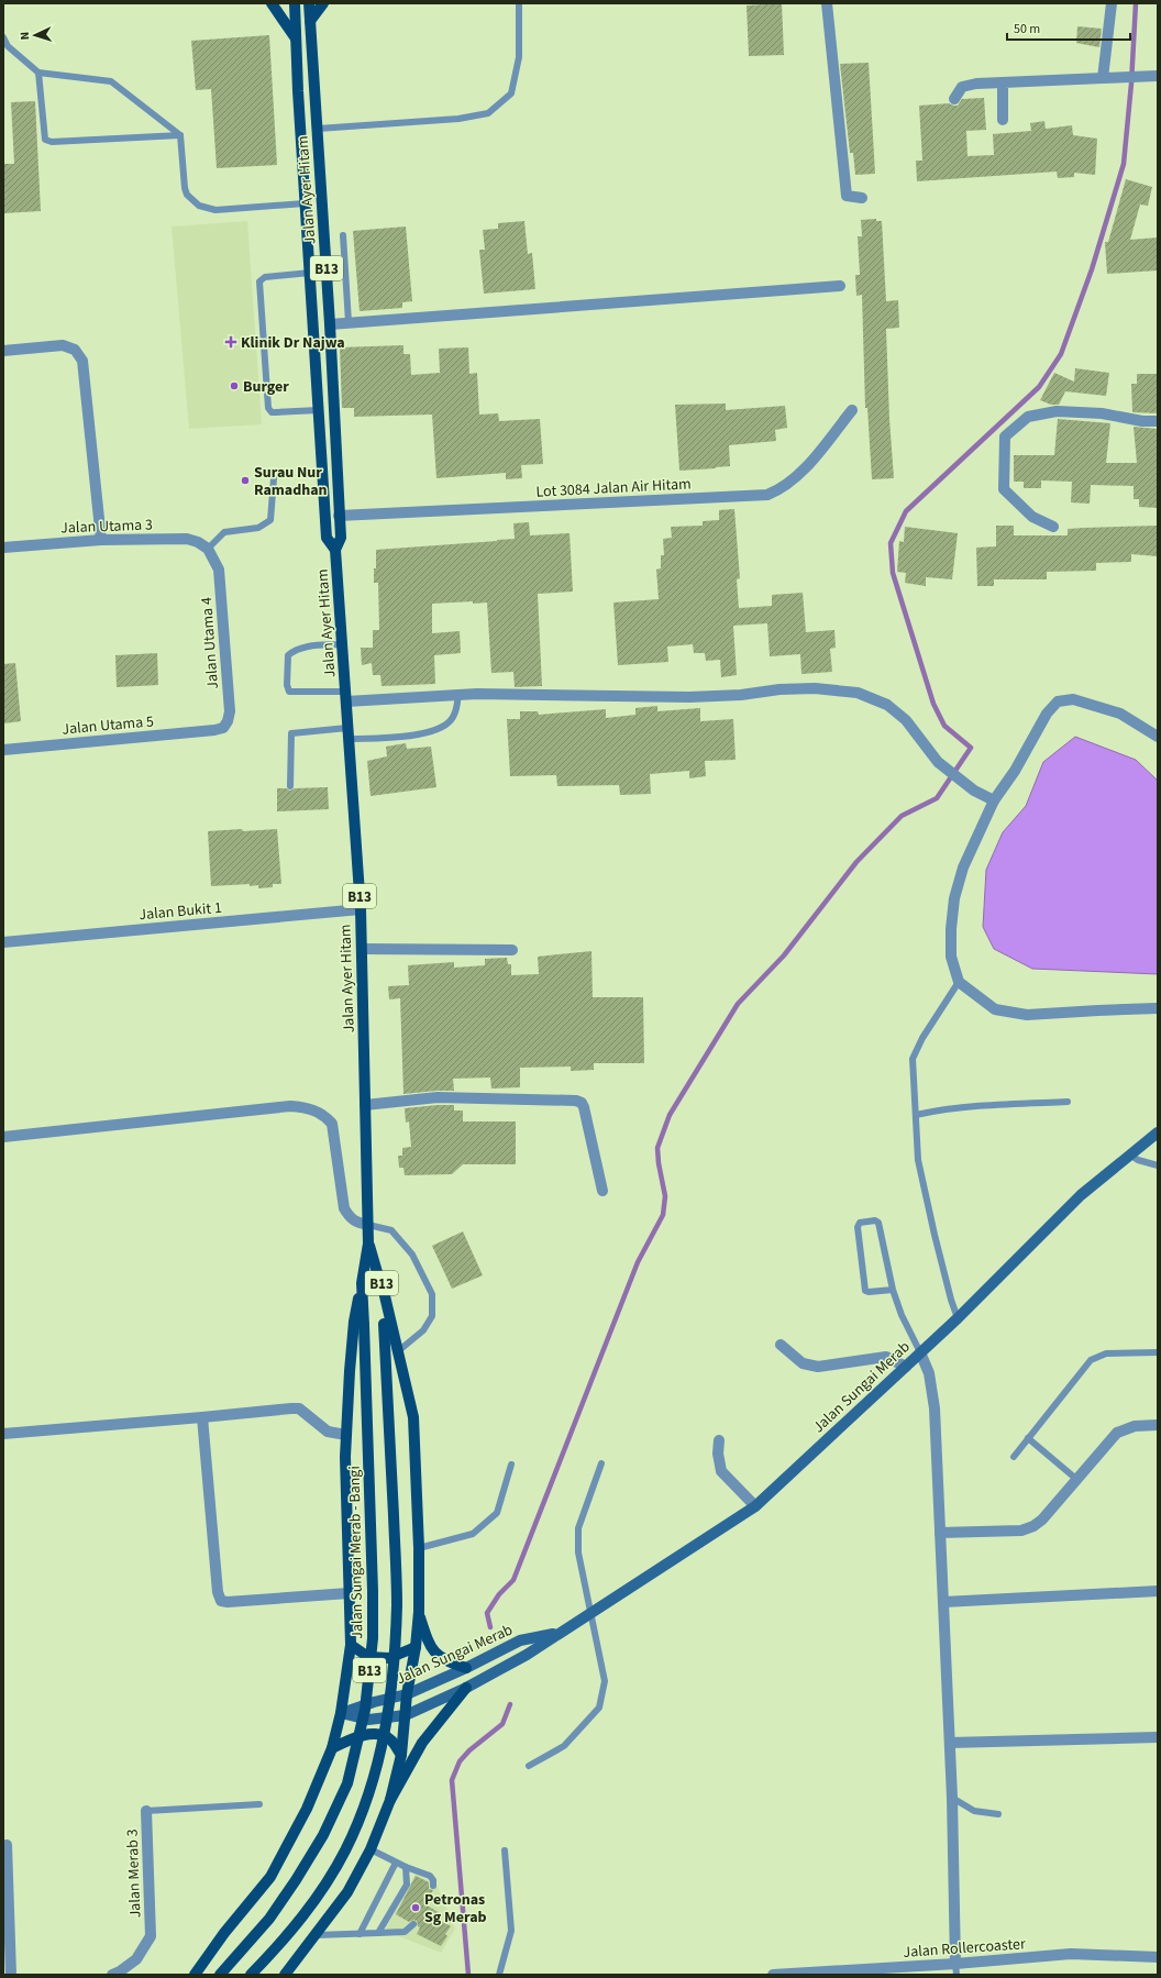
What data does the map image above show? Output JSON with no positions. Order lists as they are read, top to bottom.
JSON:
{
  "streets": {
    "main road": ["Jalan Ayer Hitam", "B13", "Jalan Sungai Merab - Bangi"],
    "street": [
      "Lot 3084 Jalan Air Hitam",
      "Jalan Utama 3",
      "Jalan Utama 4",
      "Jalan Utama 5",
      "Jalan Bukit 1",
      "Jalan Sungai Merab",
      "Jalan Merab 3",
      "Jalan Rollercoaster"
    ]
  },
  "crossings": [
    ["Jalan Ayer Hitam", "Lot 3084 Jalan Air Hitam"],
    ["Jalan Ayer Hitam", "Jalan Bukit 1"],
    ["Jalan Ayer Hitam", "Jalan Sungai Merab - Bangi"],
    ["Jalan Utama 3", "Jalan Utama 4"],
    ["Jalan Utama 4", "Jalan Utama 5"]
  ],
  "places": {
    "health": ["Klinik Dr Najwa"],
    "other": ["Burger", "Surau Nur Ramadhan", "Petronas Sg Merab"]
  },
  "scale_bar": "50 m",
  "north": "left"
}
